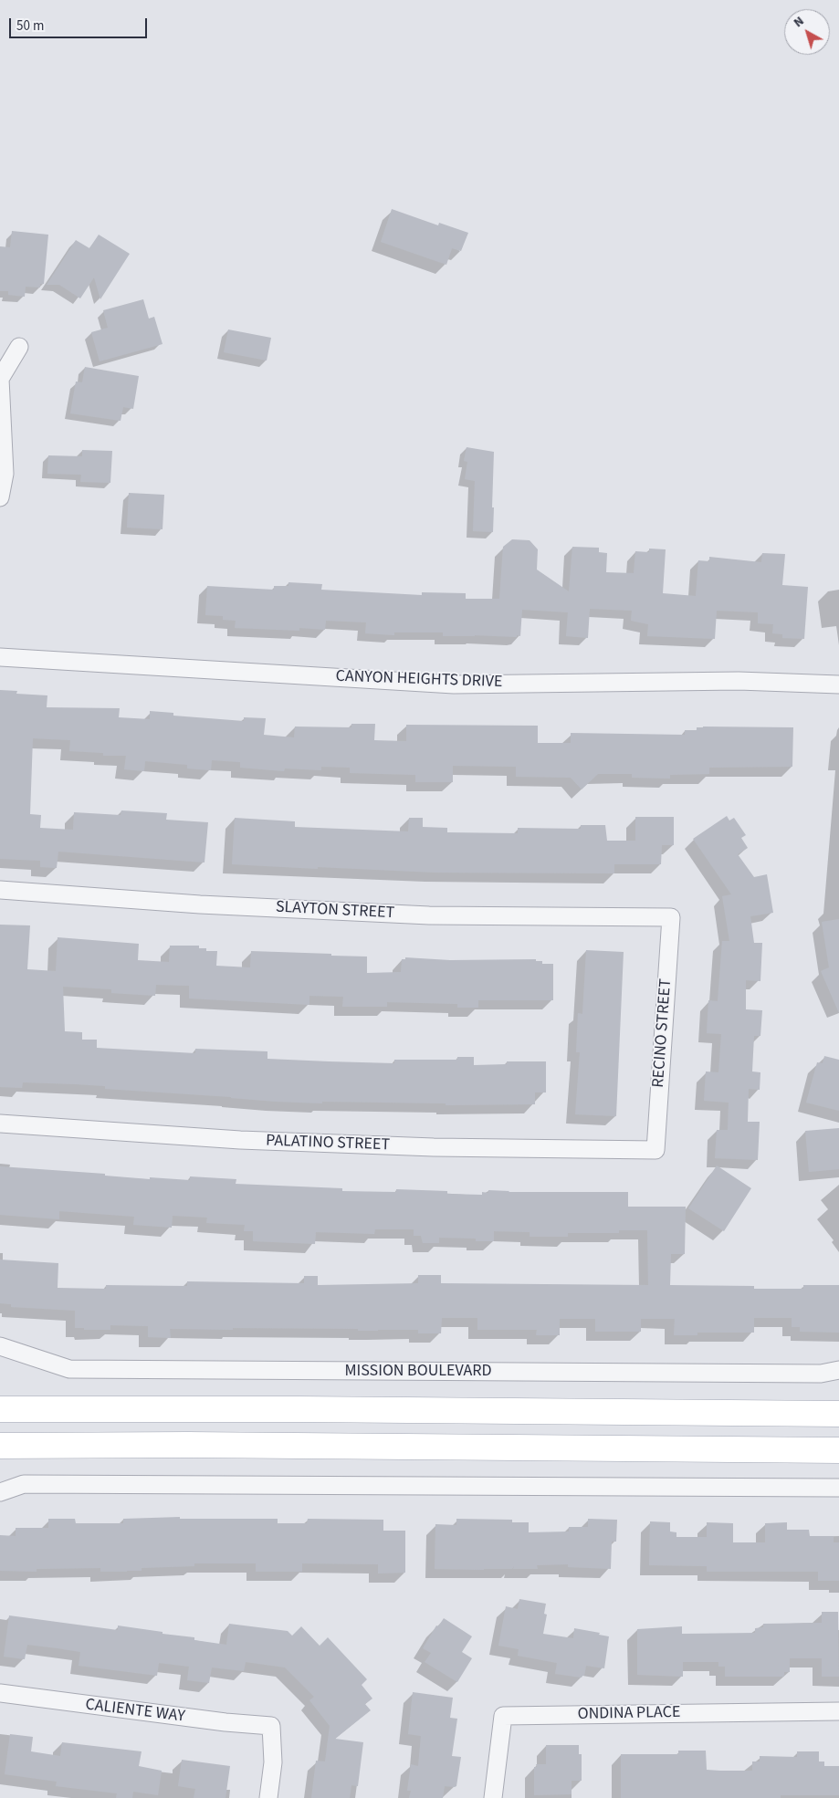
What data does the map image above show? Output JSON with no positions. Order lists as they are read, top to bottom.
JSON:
{
  "streets": {
    "street": [
      "CANYON HEIGHTS DRIVE",
      "SLAYTON STREET",
      "RECINO STREET",
      "PALATINO STREET",
      "MISSION BOULEVARD",
      "CALIENTE WAY",
      "ONDINA PLACE"
    ]
  },
  "crossings": [
    ["SLAYTON STREET", "RECINO STREET"],
    ["RECINO STREET", "PALATINO STREET"]
  ],
  "scale_bar": "50 m",
  "north": "top left"
}
